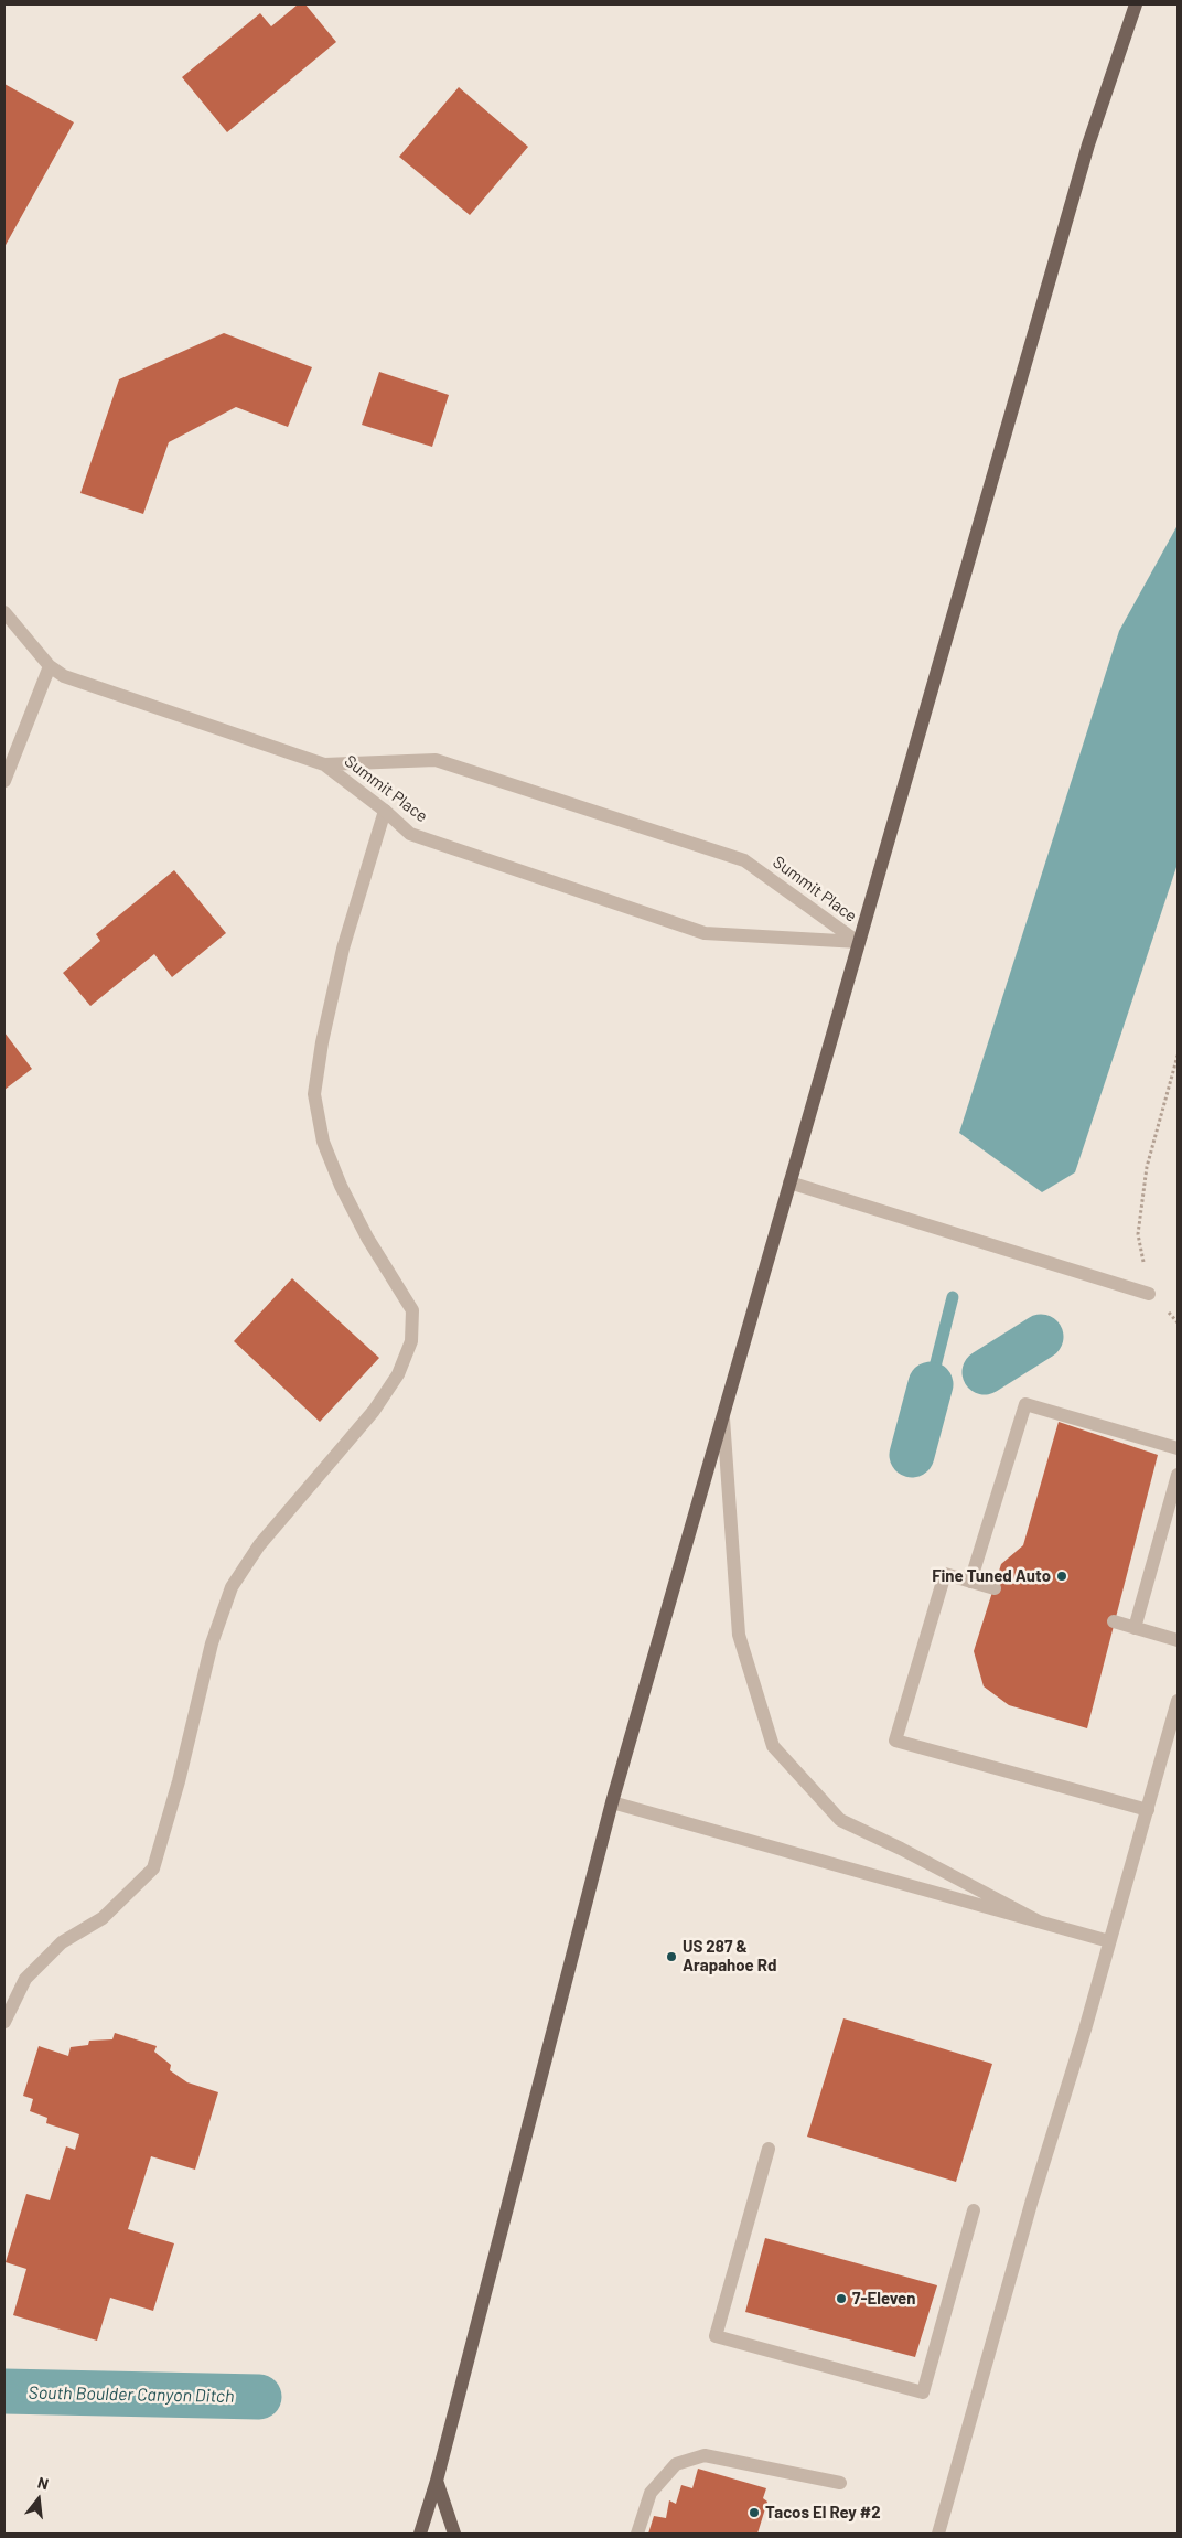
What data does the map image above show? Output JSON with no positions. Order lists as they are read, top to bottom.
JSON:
{
  "streets": {
    "street": ["Summit Place"]
  },
  "water": ["South Boulder Canyon Ditch"],
  "places": [
    "Fine Tuned Auto",
    "US 287 & Arapahoe Rd",
    "7-Eleven",
    "Tacos El Rey #2"
  ],
  "north": "top"
}
